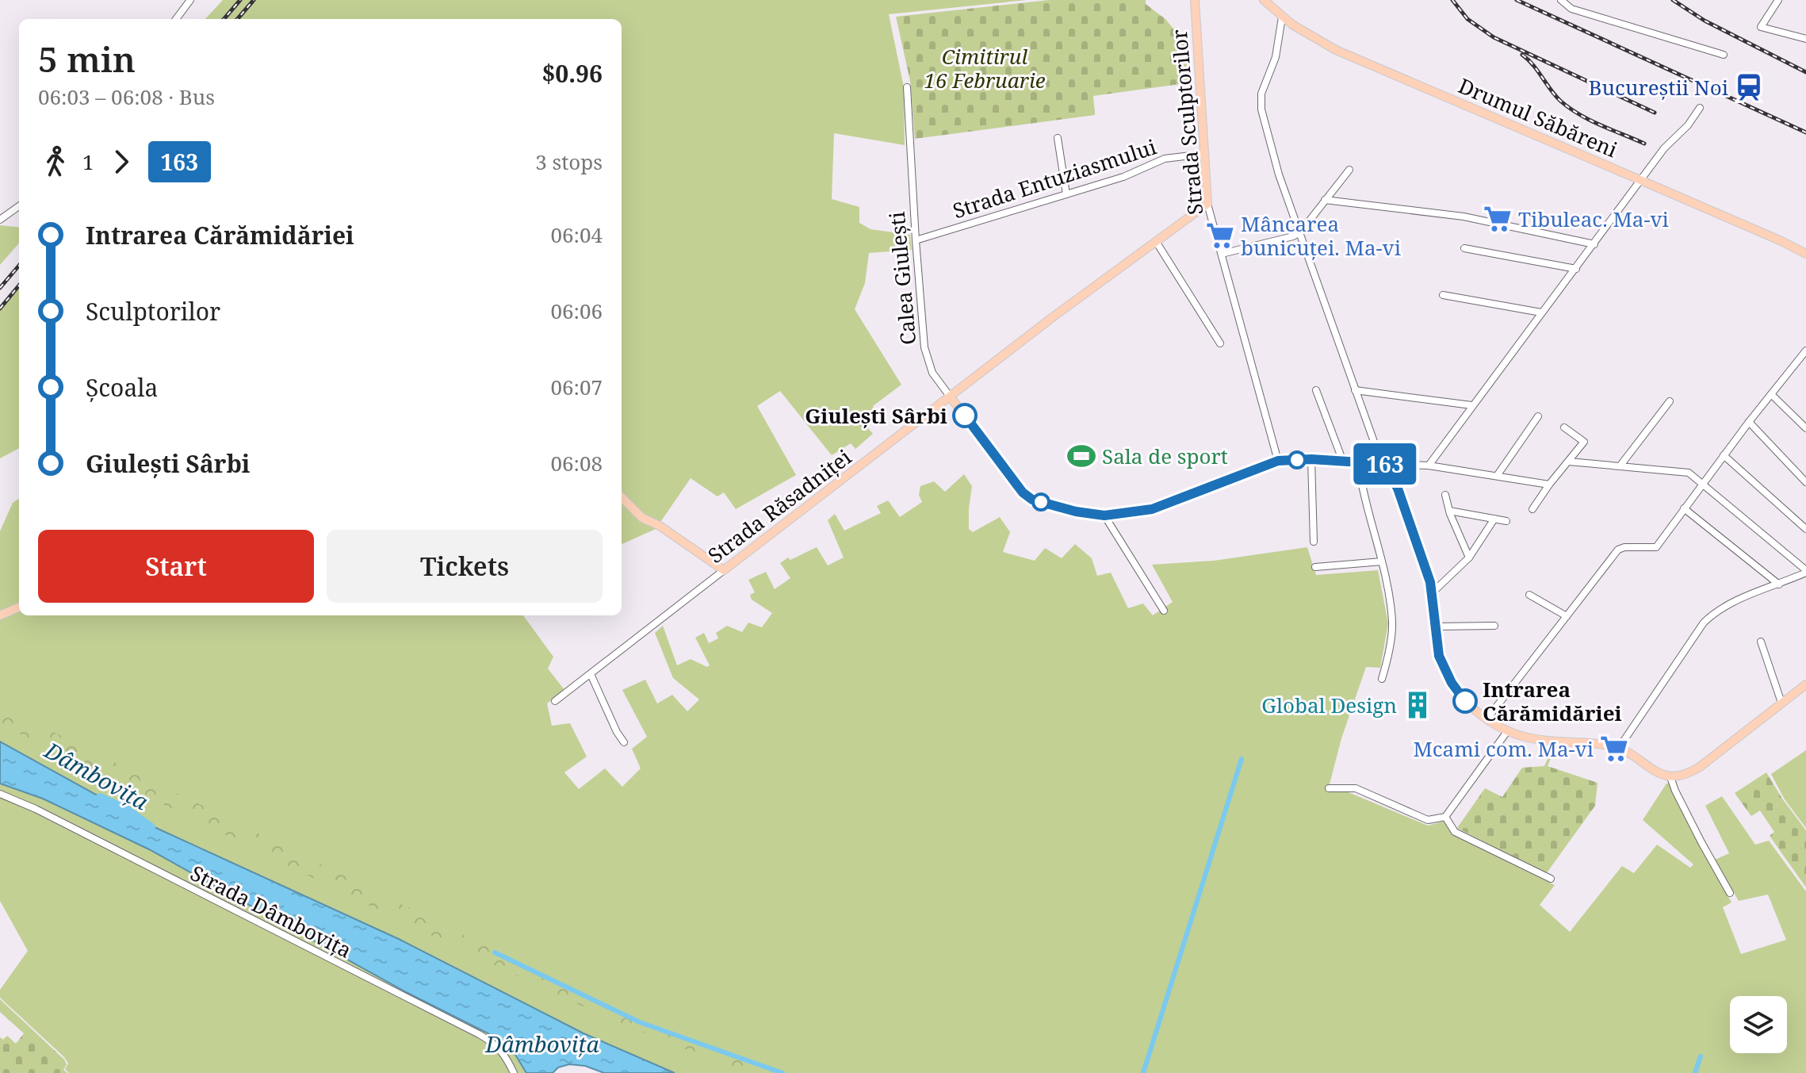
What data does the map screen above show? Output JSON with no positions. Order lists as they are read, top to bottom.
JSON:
{
  "streets": {
    "main road": [
      "Drumul Săbăreni",
      "Strada Sculptorilor",
      "Calea Giulești",
      "Strada Răsadniței"
    ],
    "street": ["Strada Entuziasmului", "Strada Dâmbovița"]
  },
  "crossings": [
    ["Strada Sculptorilor", "Strada Entuziasmului"],
    ["Strada Sculptorilor", "Calea Giulești"],
    ["Strada Sculptorilor", "Strada Răsadniței"],
    ["Strada Entuziasmului", "Calea Giulești"],
    ["Calea Giulești", "Strada Răsadniței"]
  ],
  "water": ["Dâmbovița"],
  "parks": ["Cimitirul 16 Februarie"],
  "places": {
    "station": ["Bucureștii Noi"],
    "supermarket": ["Tibuleac. Ma-vi", "Mâncarea bunicuței. Ma-vi", "Mcami com. Ma-vi"],
    "other": ["Giulești Sârbi", "Intrarea Cărămidăriei"],
    "sports": ["Sala de sport"],
    "building": ["Global Design"]
  },
  "lines": ["bus line 163"],
  "page": {
    "on_map": "163",
    "heading": ["5 min", "06:03 – 06:08 · Bus", "$0.96"],
    "legs": ["1", "163", "3 stops"],
    "list": [
      {
        "name": "Intrarea Cărămidăriei",
        "value": "06:04"
      },
      {
        "name": "Sculptorilor",
        "value": "06:06"
      },
      {
        "name": "Școala",
        "value": "06:07"
      },
      {
        "name": "Giulești Sârbi",
        "value": "06:08"
      }
    ],
    "buttons": ["Start", "Tickets"]
  }
}
